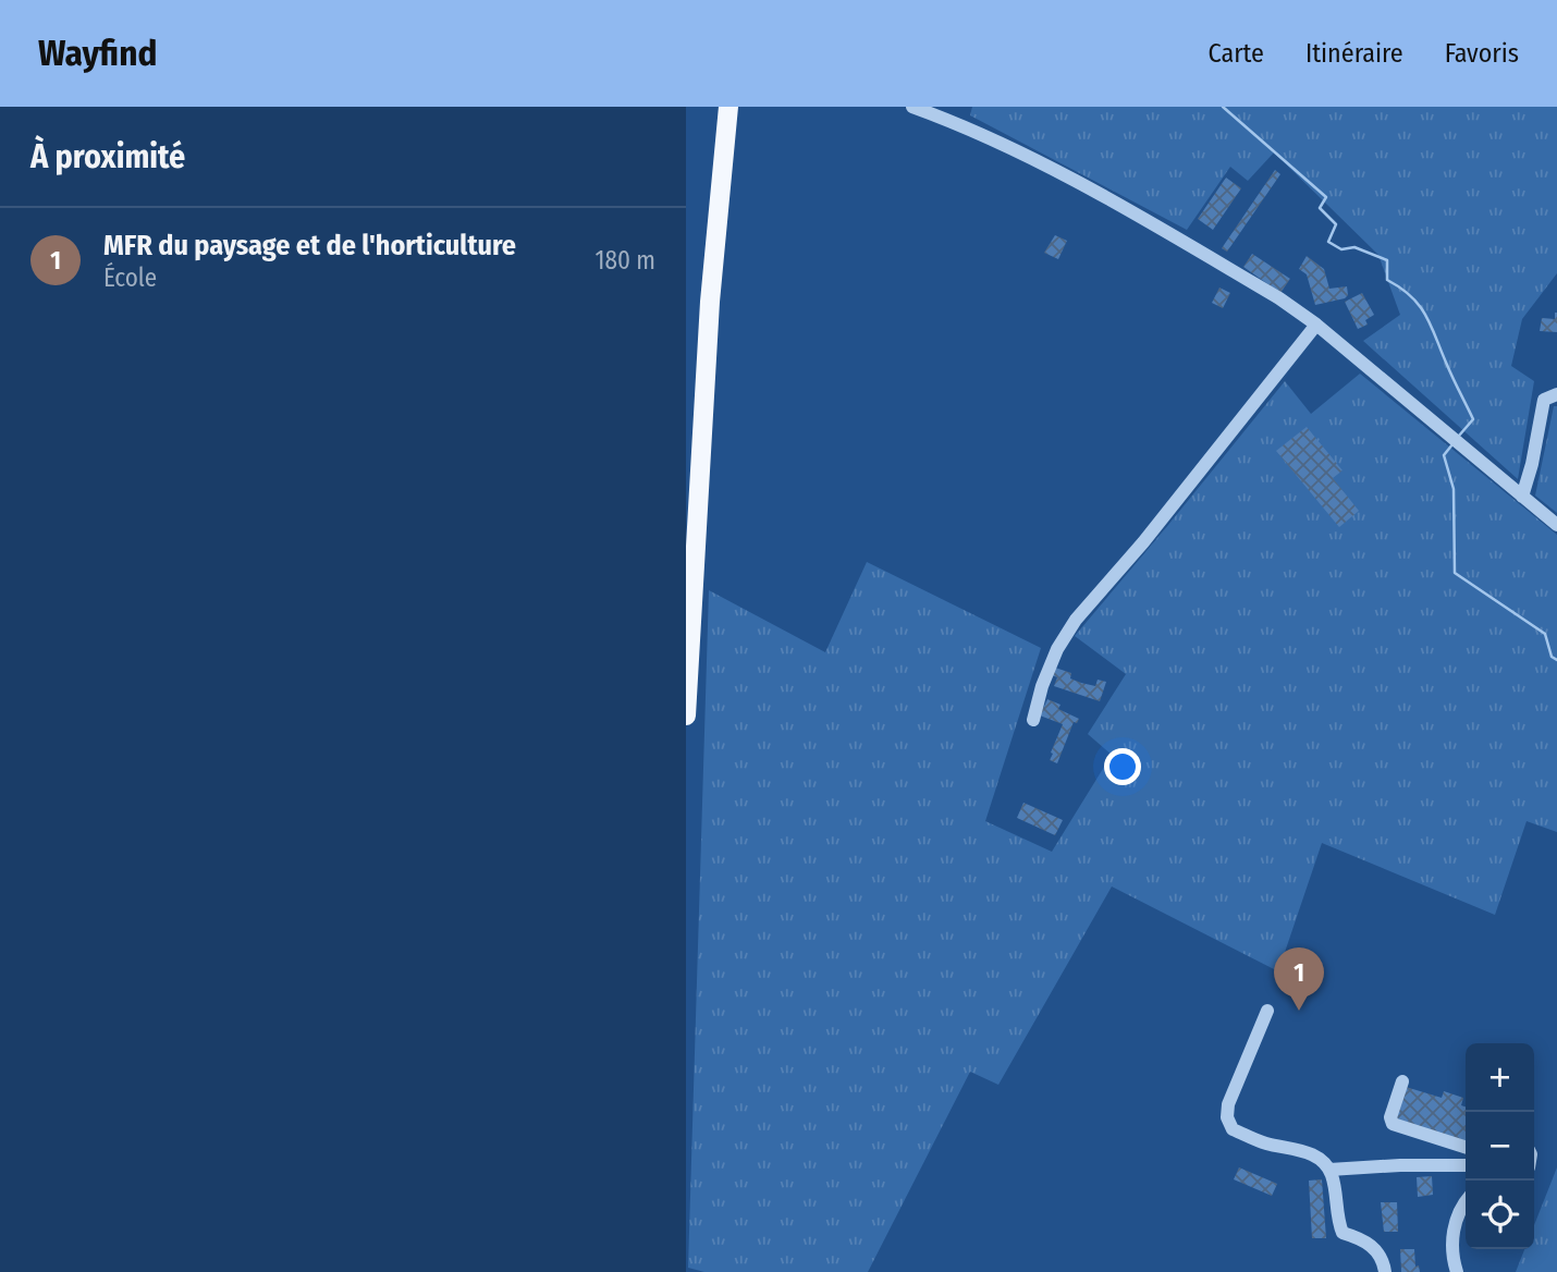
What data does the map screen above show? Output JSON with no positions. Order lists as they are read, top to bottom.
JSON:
{
  "page": {
    "header": "Wayfind",
    "nav": ["Carte", "Itinéraire", "Favoris"],
    "heading": "À proximité",
    "list": [
      {
        "mark": "1",
        "name": "MFR du paysage et de l'horticulture",
        "note": "École",
        "value": "180 m"
      }
    ],
    "pins": "1",
    "map_buttons": ["+", "−"]
  }
}
